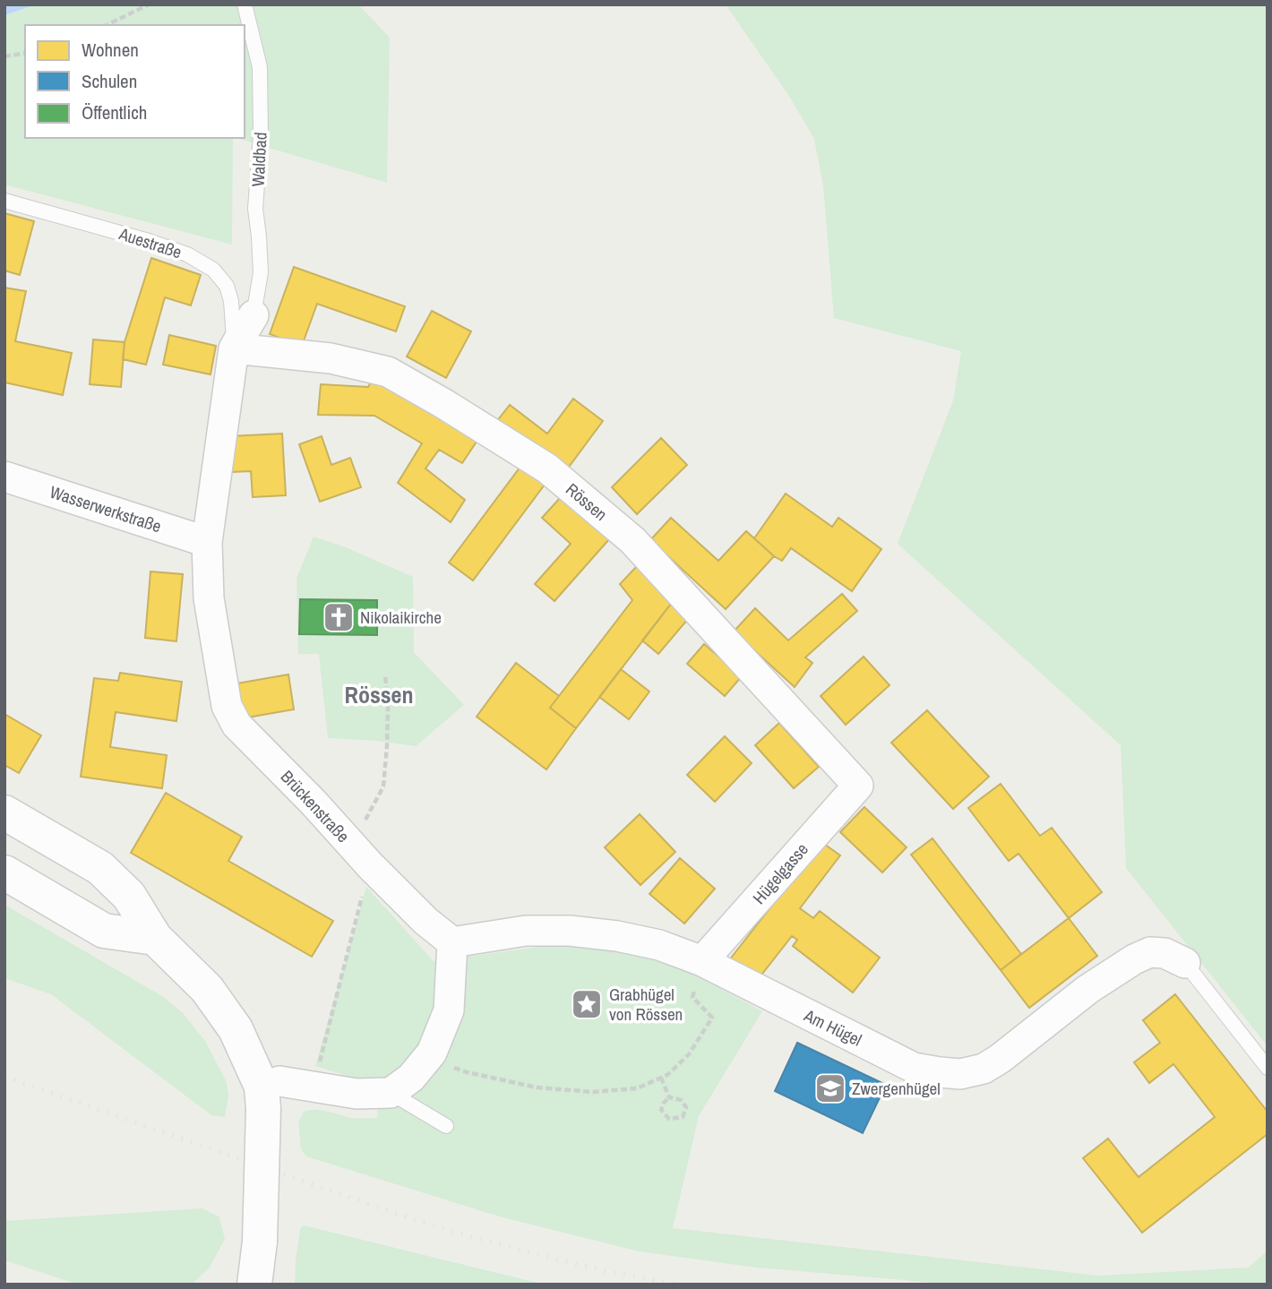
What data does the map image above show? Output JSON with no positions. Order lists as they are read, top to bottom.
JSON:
{
  "streets": {
    "street": [
      "Rössen",
      "Wasserwerkstraße",
      "Brückenstraße",
      "Hügelgasse",
      "Am Hügel"
    ],
    "lane": ["Waldbad", "Auestraße"]
  },
  "crossings": [
    ["Auestraße", "Rössen"],
    ["Auestraße", "Brückenstraße"],
    ["Rössen", "Brückenstraße"],
    ["Rössen", "Hügelgasse"],
    ["Wasserwerkstraße", "Brückenstraße"],
    ["Brückenstraße", "Am Hügel"],
    ["Hügelgasse", "Am Hügel"]
  ],
  "districts": ["Rössen"],
  "places": {
    "church": ["Nikolaikirche"],
    "place": ["Grabhügel von Rössen"],
    "school or university": ["Zwergenhügel"]
  },
  "legend": ["Wohnen", "Schulen", "Öffentlich"]
}
